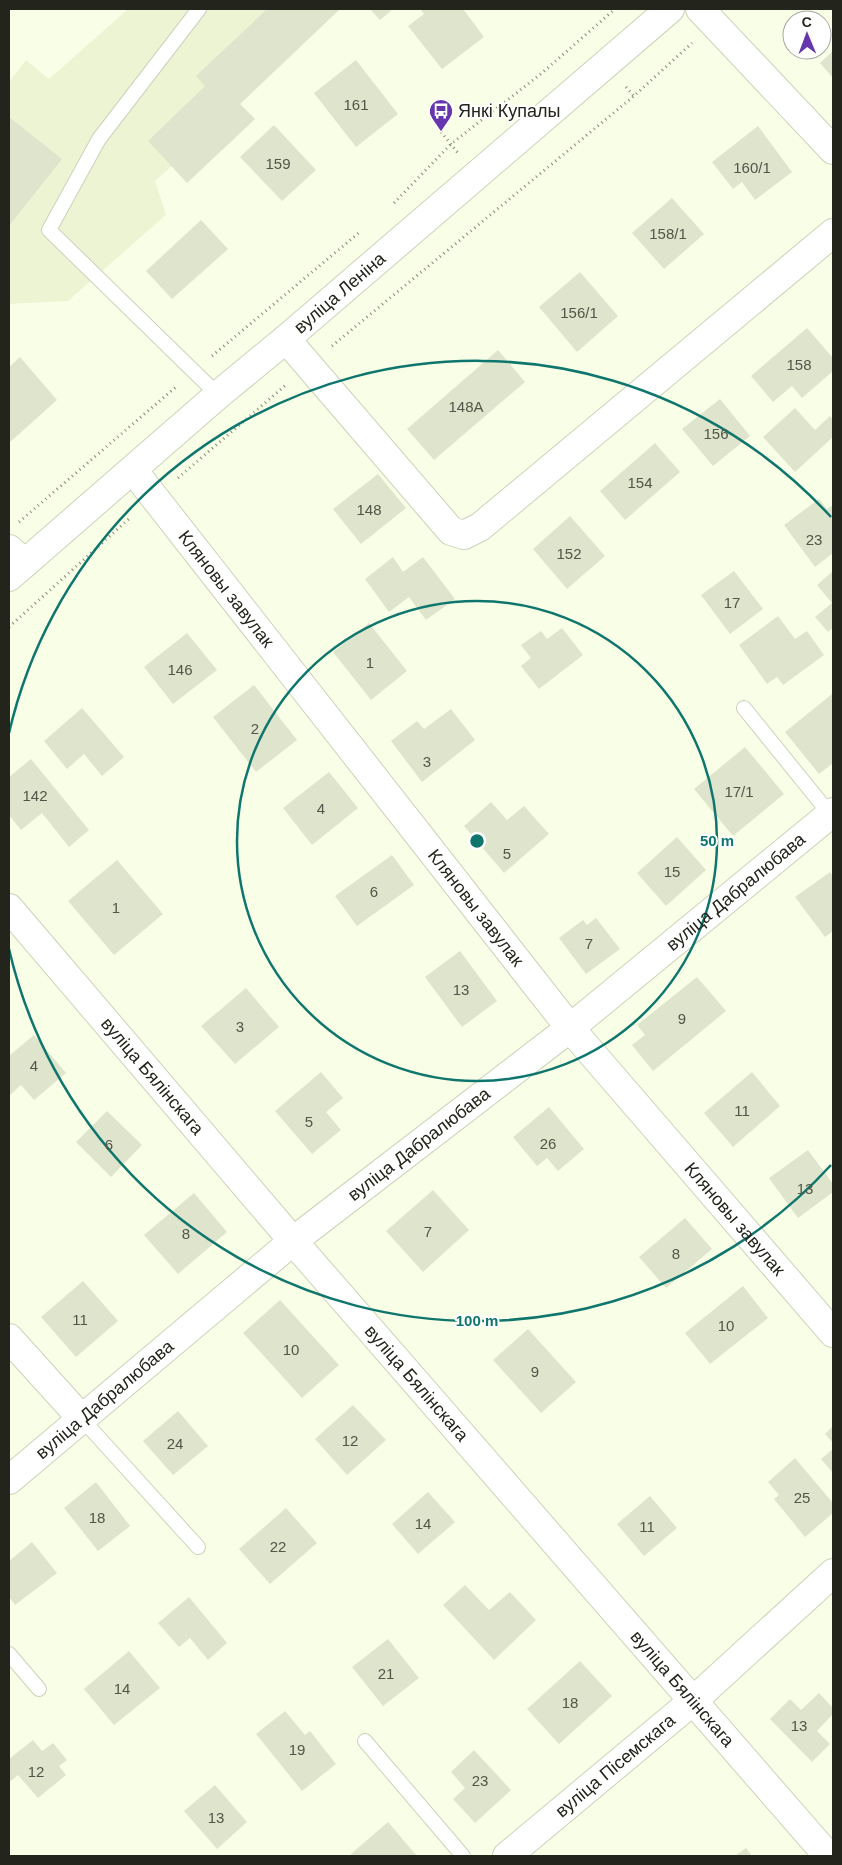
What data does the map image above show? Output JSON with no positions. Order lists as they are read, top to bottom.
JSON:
{
  "streets": {
    "street": [
      "вуліца Леніна",
      "Кляновы завулак",
      "вуліца Дабралюбава",
      "вуліца Бялінскага",
      "вуліца Пісемскага"
    ]
  },
  "crossings": [
    ["вуліца Леніна", "Кляновы завулак"],
    ["Кляновы завулак", "вуліца Дабралюбава"],
    ["вуліца Дабралюбава", "вуліца Бялінскага"],
    ["вуліца Бялінскага", "вуліца Пісемскага"]
  ],
  "places": {
    "bus stop": ["Янкі Купалы"]
  },
  "house_numbers": [
    "161",
    "159",
    "160/1",
    "158/1",
    "156/1",
    "158",
    "148А",
    "156",
    "154",
    "148",
    "23",
    "152",
    "17",
    "1",
    "146",
    "2",
    "3",
    "17/1",
    "142",
    "4",
    "5",
    "15",
    "6",
    "1",
    "7",
    "13",
    "9",
    "3",
    "4",
    "11",
    "5",
    "26",
    "6",
    "13",
    "7",
    "8",
    "8",
    "11",
    "10",
    "10",
    "9",
    "12",
    "24",
    "25",
    "18",
    "14",
    "11",
    "22",
    "21",
    "14",
    "18",
    "13",
    "19",
    "12",
    "23",
    "13"
  ],
  "north": "top",
  "rings": ["50 m", "100 m"]
}
